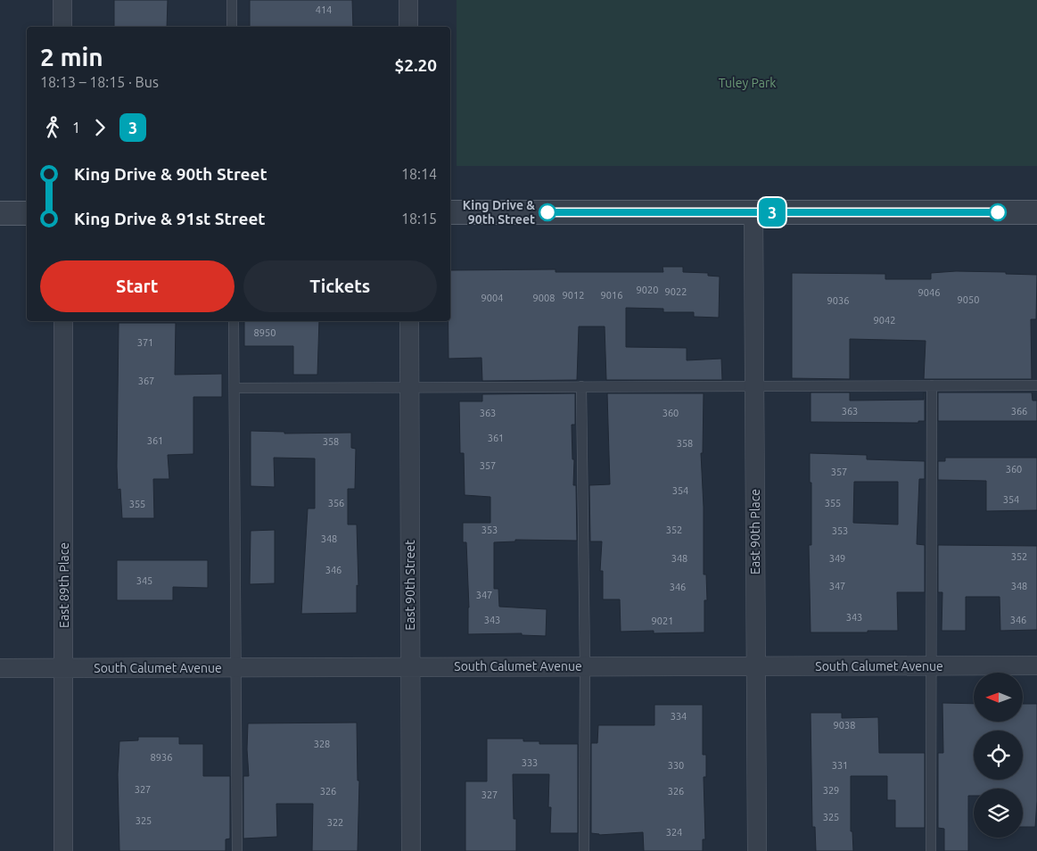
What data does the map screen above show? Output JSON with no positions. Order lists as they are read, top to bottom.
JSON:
{
  "streets": {
    "street": [
      "East 90th Place",
      "East 89th Place",
      "East 90th Street",
      "South Calumet Avenue"
    ]
  },
  "crossings": [
    ["East 90th Place", "South Calumet Avenue"],
    ["East 89th Place", "South Calumet Avenue"],
    ["East 90th Street", "South Calumet Avenue"]
  ],
  "parks": ["Tuley Park"],
  "places": ["King Drive & 90th Street"],
  "lines": ["bus line 3"],
  "house_numbers": [
    "414",
    "9020",
    "9022",
    "9046",
    "9012",
    "9016",
    "9004",
    "9008",
    "9050",
    "9036",
    "9042",
    "8950",
    "371",
    "367",
    "363",
    "366",
    "363",
    "360",
    "361",
    "361",
    "358",
    "358",
    "357",
    "360",
    "357",
    "354",
    "354",
    "356",
    "355",
    "355",
    "353",
    "352",
    "353",
    "348",
    "352",
    "348",
    "349",
    "346",
    "345",
    "347",
    "348",
    "346",
    "347",
    "343",
    "343",
    "346",
    "9021",
    "334",
    "9038",
    "328",
    "8936",
    "333",
    "330",
    "331",
    "327",
    "329",
    "326",
    "326",
    "327",
    "325",
    "325",
    "322",
    "324"
  ],
  "north": "left",
  "page": {
    "on_map": "3",
    "heading": ["2 min", "18:13 – 18:15 · Bus", "$2.20"],
    "legs": ["1", "3"],
    "list": [
      {
        "name": "King Drive & 90th Street",
        "value": "18:14"
      },
      {
        "name": "King Drive & 91st Street",
        "value": "18:15"
      }
    ],
    "buttons": ["Start", "Tickets"]
  }
}
